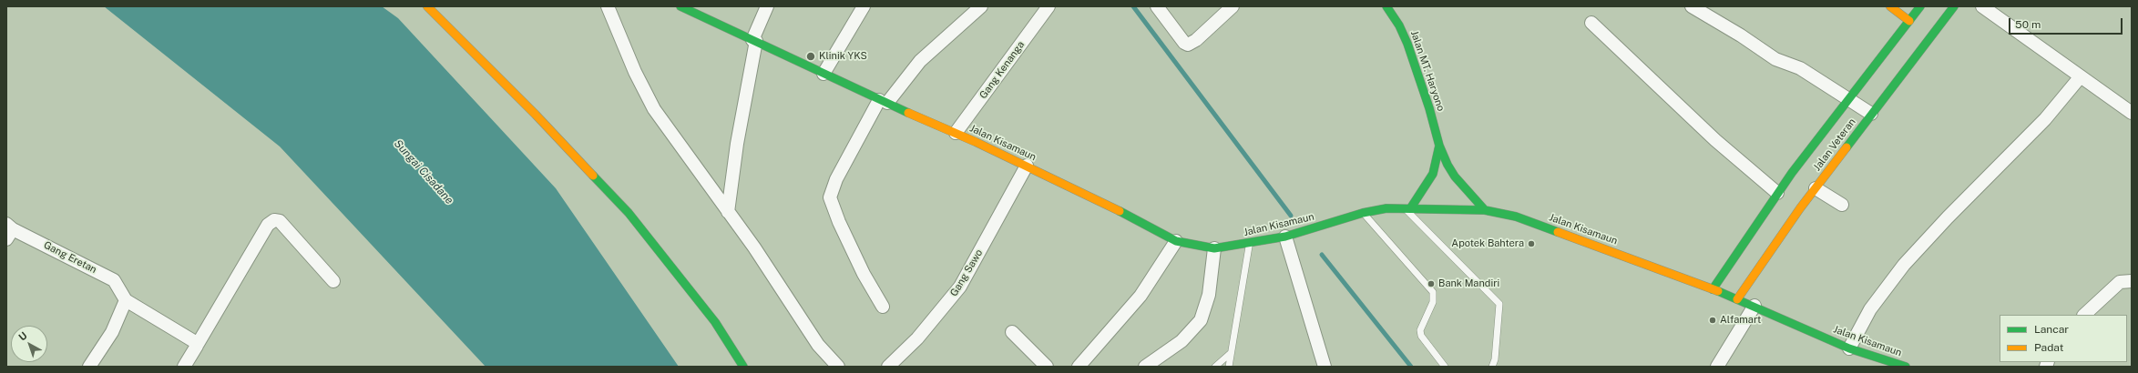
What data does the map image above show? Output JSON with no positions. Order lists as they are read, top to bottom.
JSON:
{
  "streets": {
    "main road": ["Jalan MT. Haryono", "Jalan Kisamaun", "Jalan Veteran"],
    "street": ["Gang Kenanga", "Gang Eretan", "Gang Sawo"]
  },
  "crossings": [
    ["Gang Kenanga", "Jalan Kisamaun"],
    ["Jalan MT. Haryono", "Jalan Kisamaun"],
    ["Jalan Kisamaun", "Jalan Veteran"],
    ["Jalan Kisamaun", "Gang Sawo"]
  ],
  "water": ["Sungai Cisadane"],
  "places": [
    "Klinik YKS",
    "Apotek Bahtera",
    "Bank Mandiri",
    "Alfamart"
  ],
  "legend": ["Lancar", "Padat"],
  "scale_bar": "50 m",
  "north": "top left"
}
